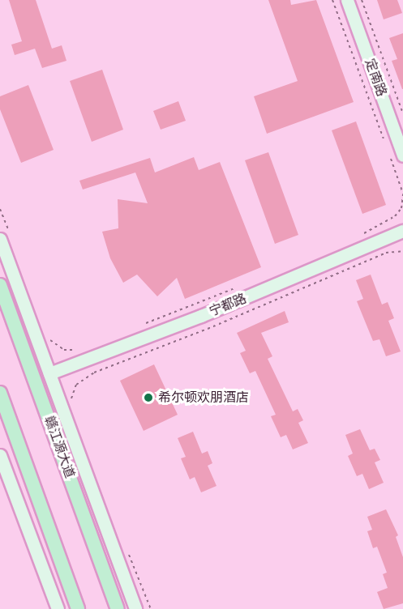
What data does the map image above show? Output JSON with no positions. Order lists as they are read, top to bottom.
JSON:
{
  "streets": {
    "main road": ["赣江源大道"],
    "street": ["定南路", "宁都路"]
  },
  "places": ["希尔顿欢朋酒店"]
}
